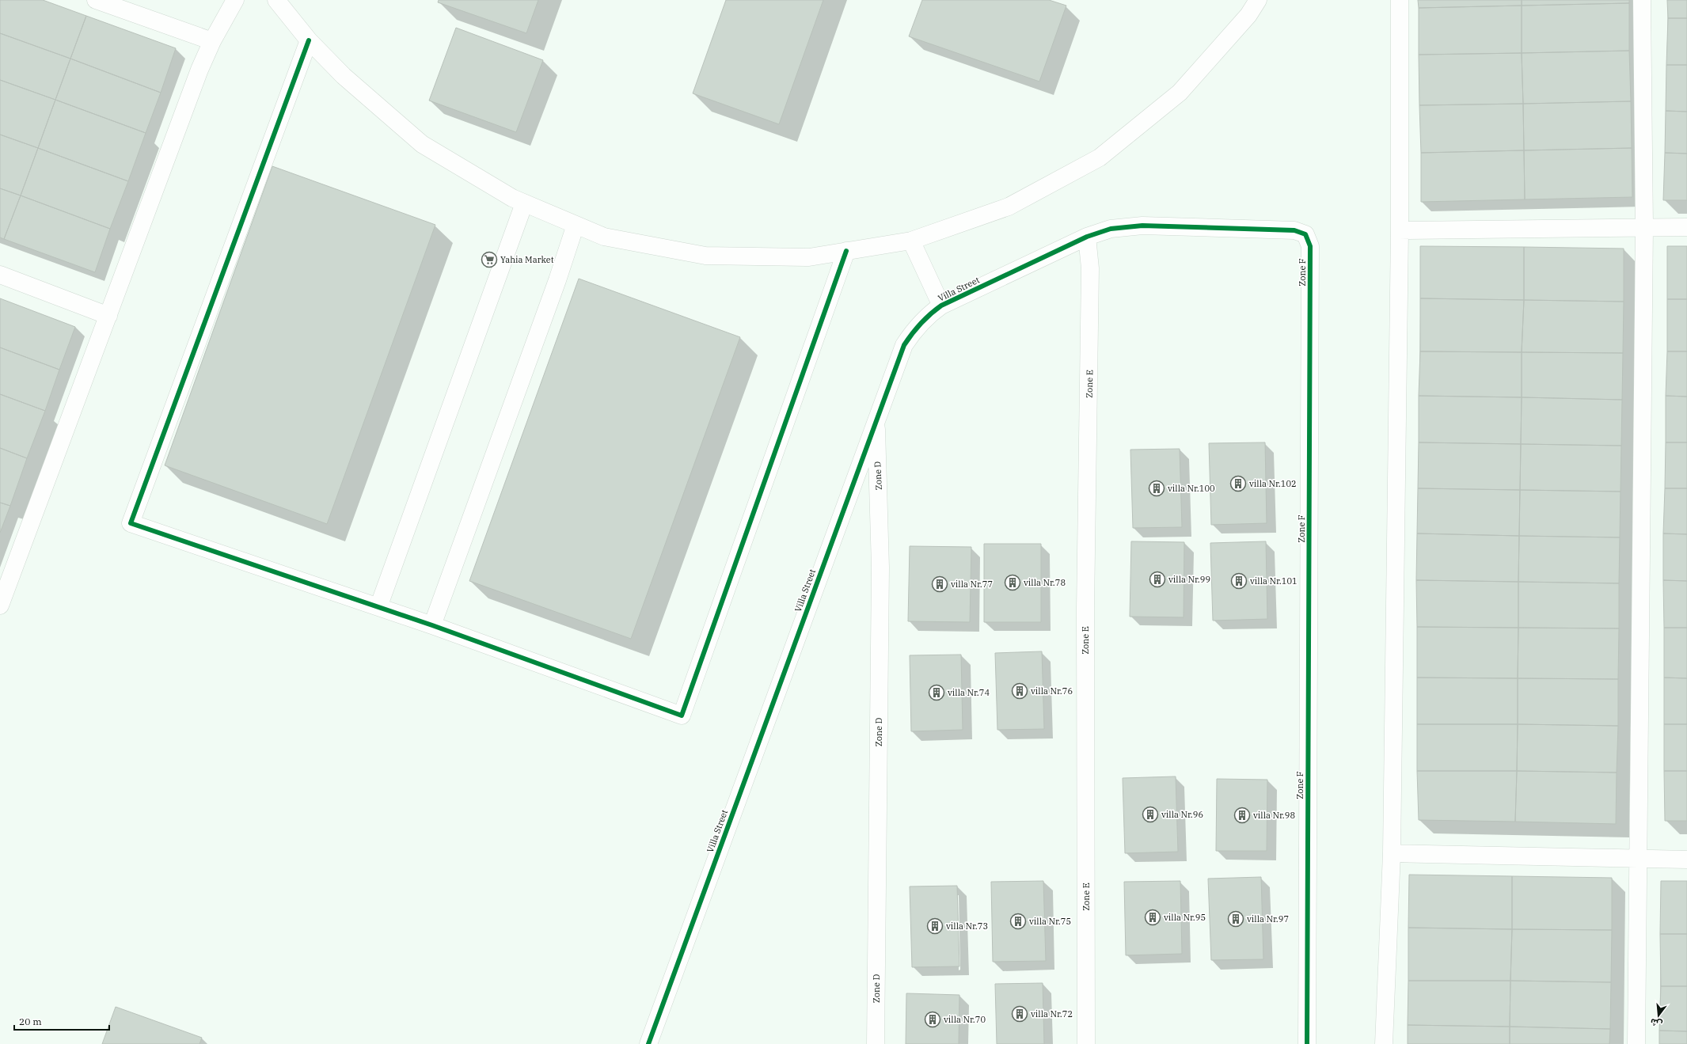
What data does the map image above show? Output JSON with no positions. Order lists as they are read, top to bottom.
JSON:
{
  "streets": {
    "street": [
      "Zone F",
      "Villa Street",
      "Zone E",
      "Zone D"
    ]
  },
  "crossings": [
    ["Zone F", "Villa Street"],
    ["Zone F", "Zone E"],
    ["Villa Street", "Zone E"],
    ["Villa Street", "Zone D"]
  ],
  "places": {
    "supermarket": ["Yahia Market"],
    "building": [
      "villa Nr.102",
      "villa Nr.100",
      "villa Nr.99",
      "villa Nr.101",
      "villa Nr.78",
      "villa Nr.77",
      "villa Nr.76",
      "villa Nr.74",
      "villa Nr.96",
      "villa Nr.98",
      "villa Nr.95",
      "villa Nr.97",
      "villa Nr.75",
      "villa Nr.73",
      "villa Nr.72",
      "villa Nr.70"
    ]
  },
  "scale_bar": "20 m",
  "north": "bottom"
}
